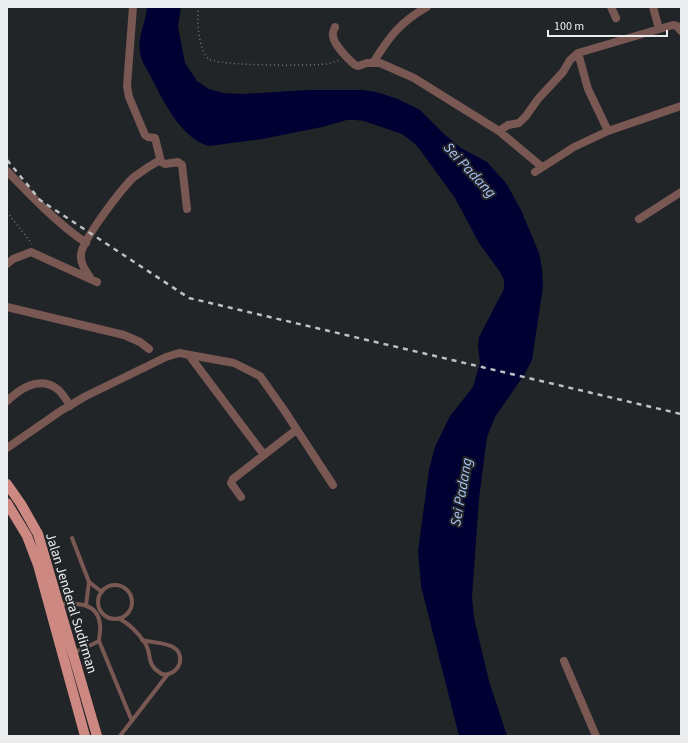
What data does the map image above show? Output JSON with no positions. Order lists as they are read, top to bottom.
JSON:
{
  "streets": {
    "main road": ["Jalan Jenderal Sudirman"]
  },
  "water": ["Sei Padang"],
  "scale_bar": "100 m"
}
